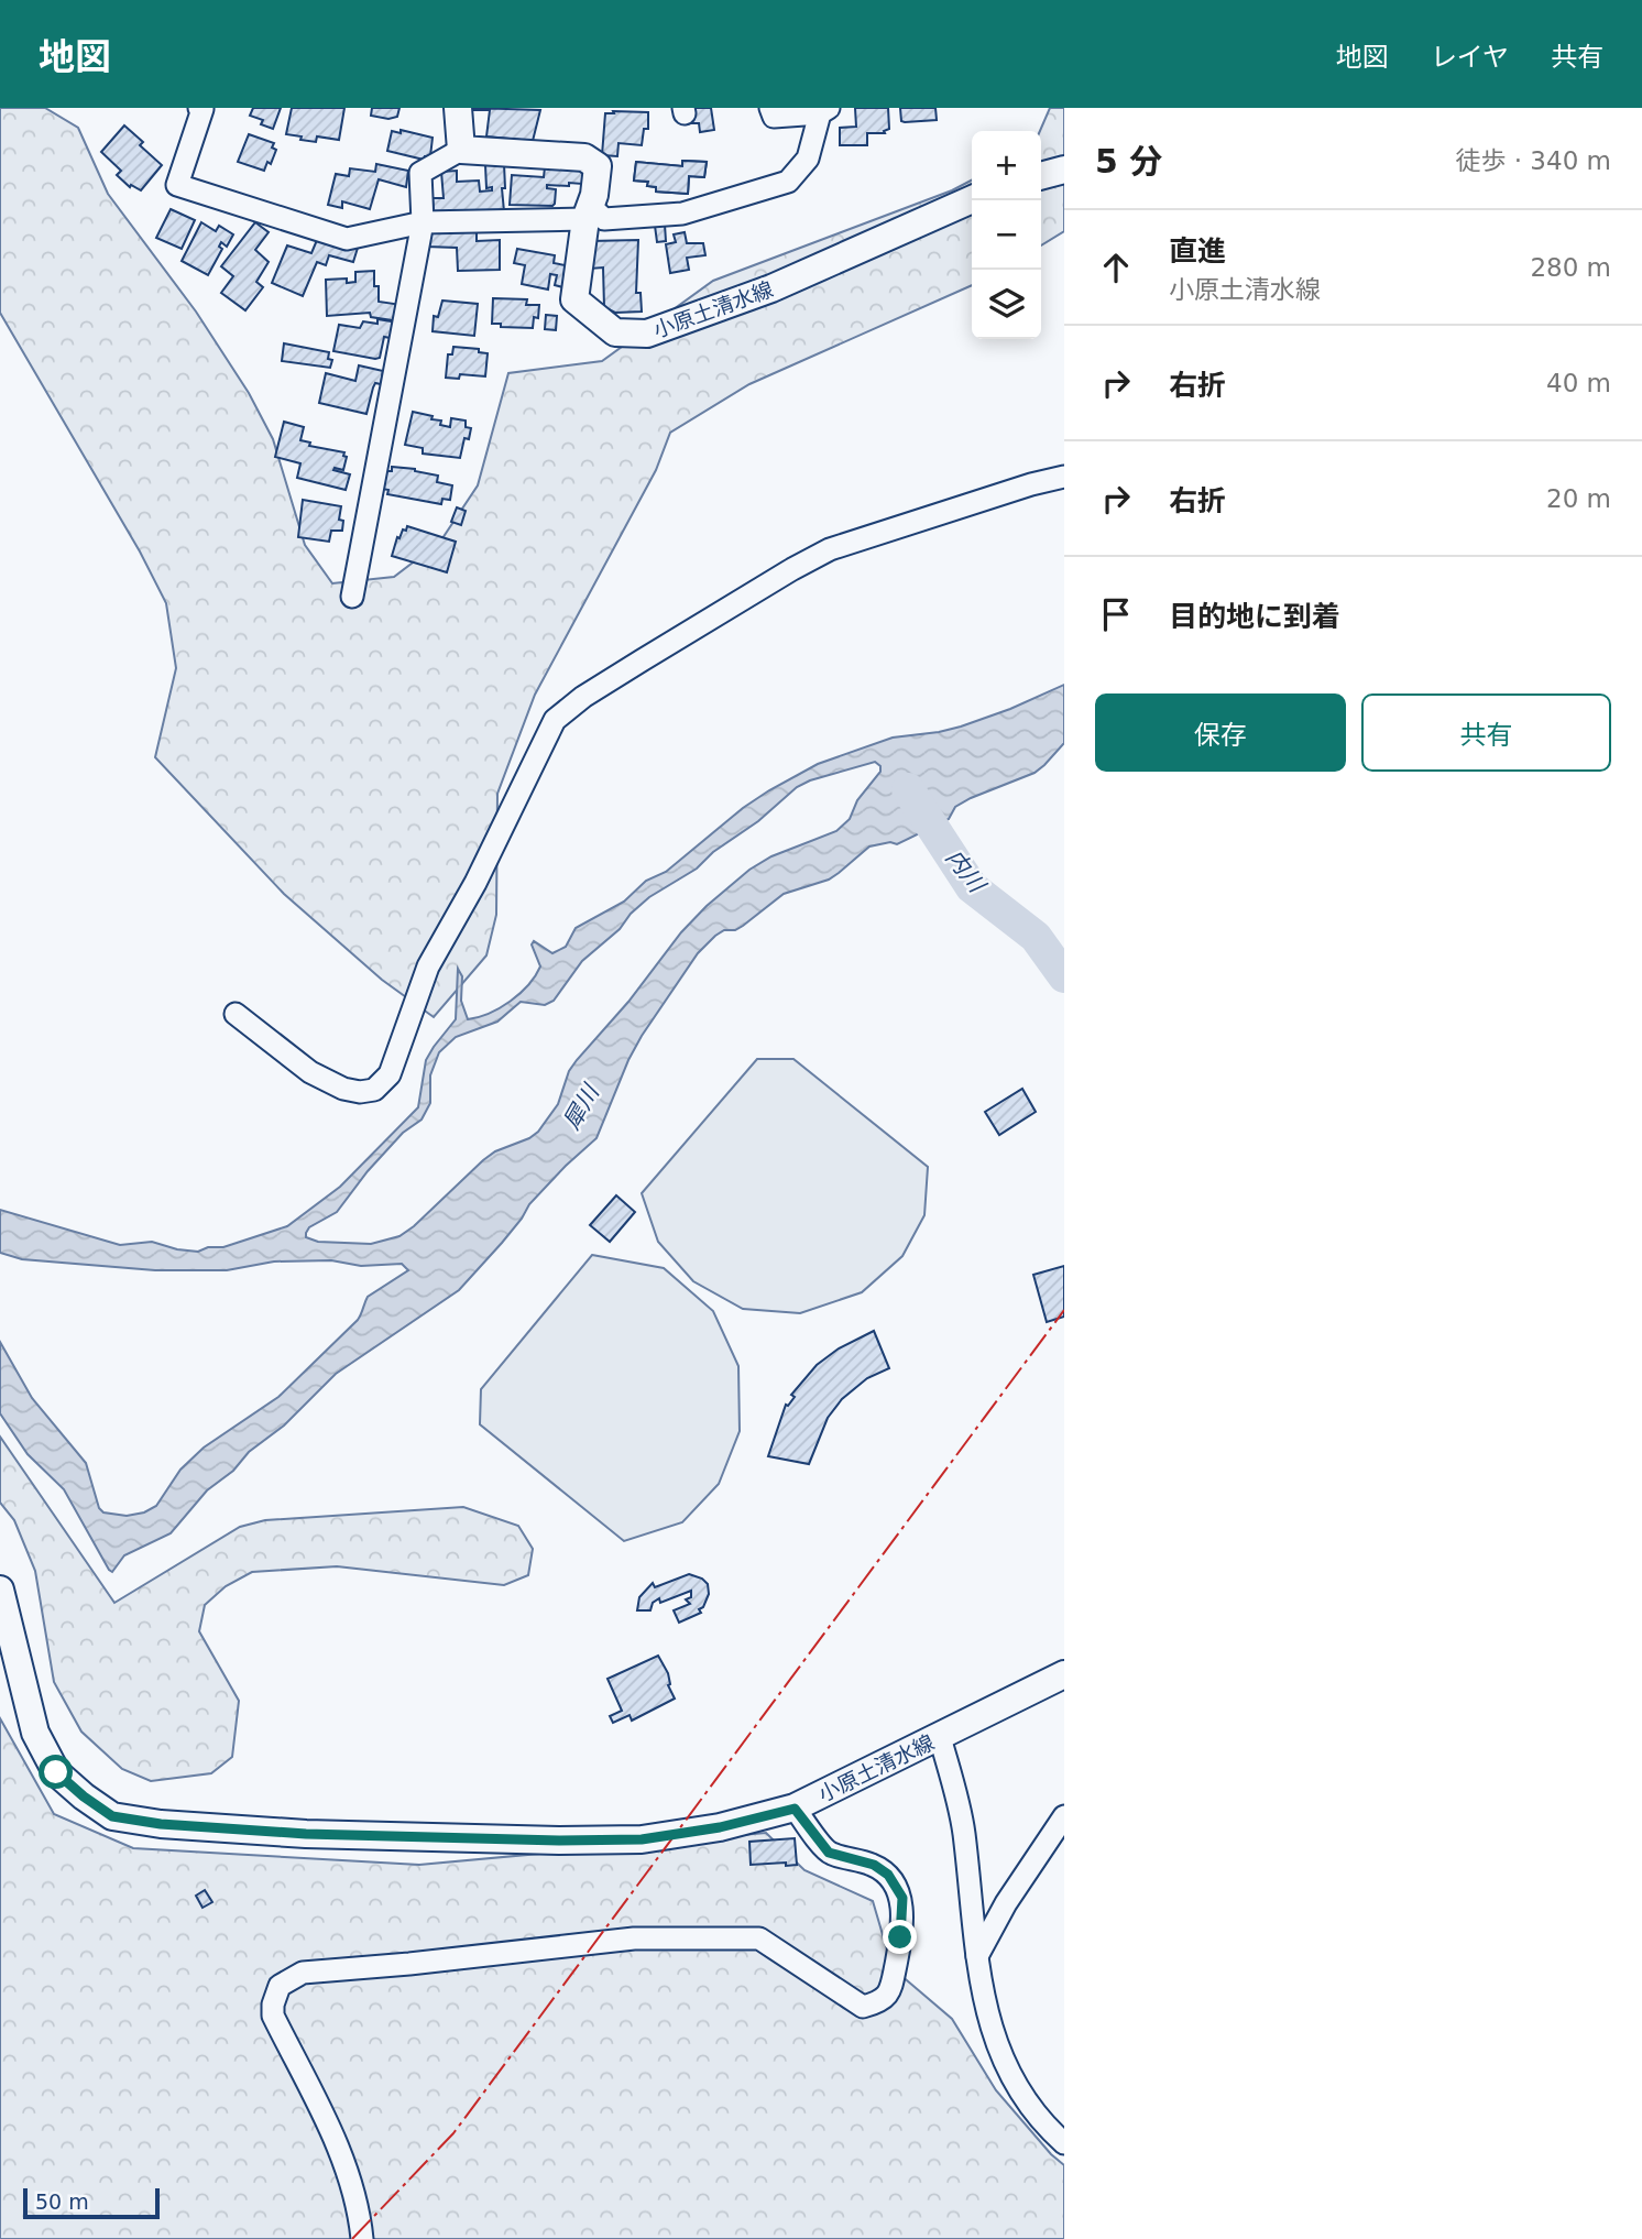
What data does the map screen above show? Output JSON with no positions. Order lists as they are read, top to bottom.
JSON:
{
  "streets": {
    "main road": ["小原土清水線"]
  },
  "water": ["内川", "犀川"],
  "scale_bar": "50 m",
  "page": {
    "header": "地図",
    "nav": ["地図", "レイヤ", "共有"],
    "heading": ["5 分", "徒歩 · 340 m"],
    "map_buttons": ["+", "−"],
    "list": [
      ["直進", "小原土清水線", "280 m"],
      ["右折", "40 m"],
      ["右折", "20 m"],
      "目的地に到着"
    ],
    "buttons": ["保存", "共有"],
    "scale": "50 m"
  }
}
